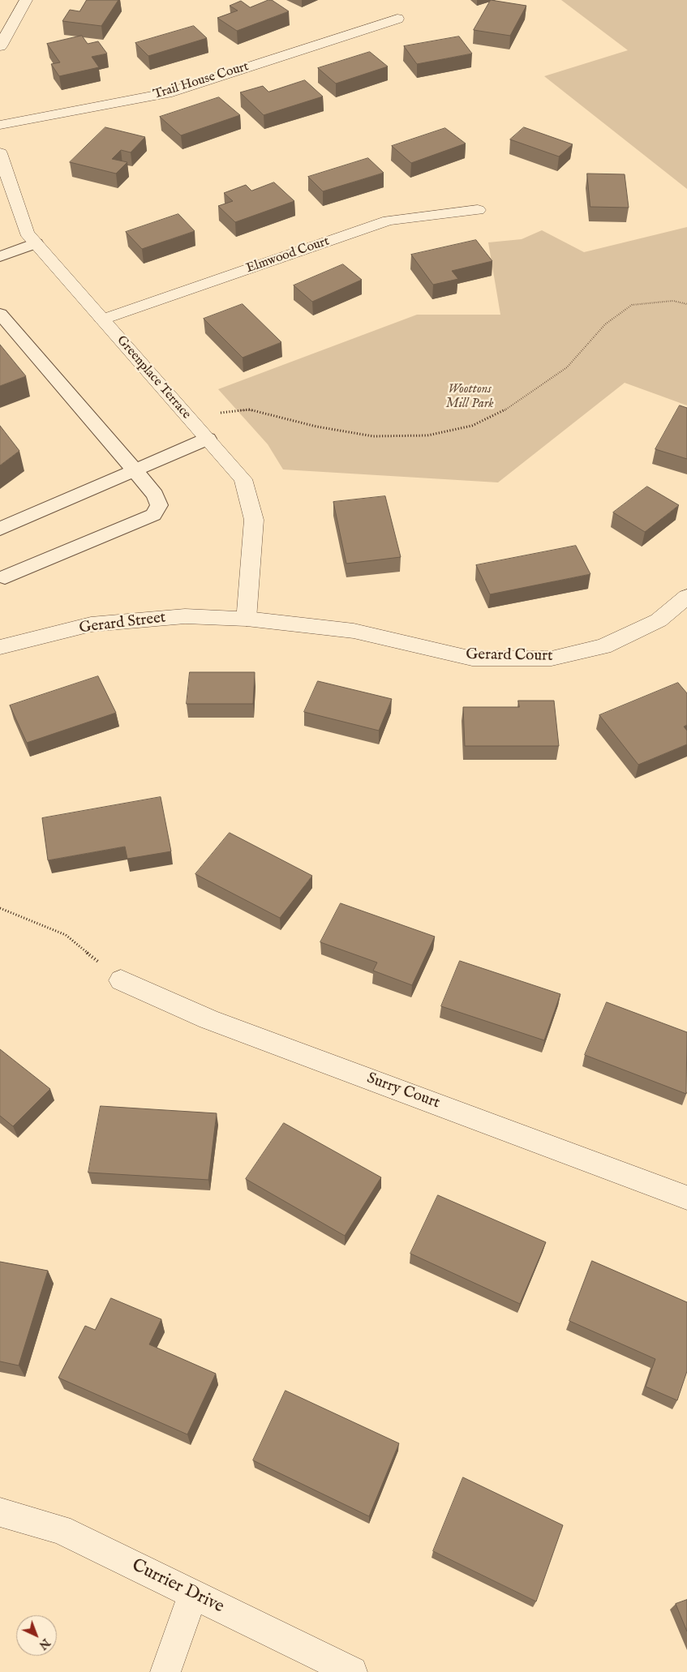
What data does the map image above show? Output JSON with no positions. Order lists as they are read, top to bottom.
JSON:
{
  "streets": {
    "street": [
      "Trail House Court",
      "Elmwood Court",
      "Greenplace Terrace",
      "Gerard Street",
      "Gerard Court",
      "Surry Court",
      "Currier Drive"
    ]
  },
  "crossings": [
    ["Elmwood Court", "Greenplace Terrace"],
    ["Greenplace Terrace", "Gerard Street"],
    ["Greenplace Terrace", "Gerard Court"],
    ["Gerard Street", "Gerard Court"]
  ],
  "parks": ["Woottons Mill Park"],
  "north": "bottom right"
}
